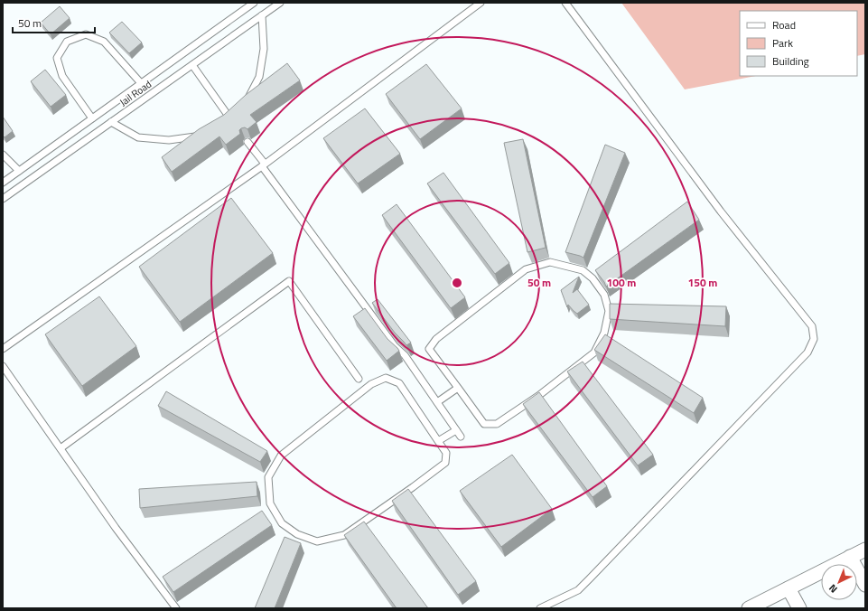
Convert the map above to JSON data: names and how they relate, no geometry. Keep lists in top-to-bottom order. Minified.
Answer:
{"streets":{"lane":["Jail Road"]},"legend":["Road","Park","Building"],"scale_bar":"50 m","north":"bottom left","rings":["50 m","100 m","150 m"]}
